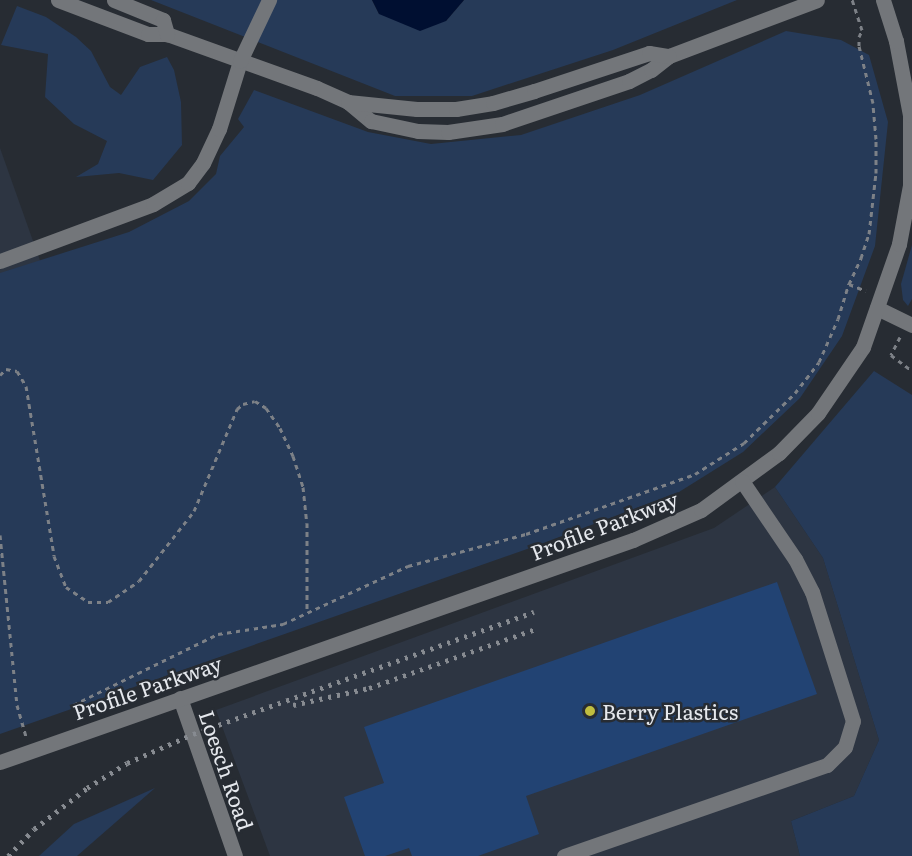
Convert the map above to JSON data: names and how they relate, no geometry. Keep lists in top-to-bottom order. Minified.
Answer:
{"streets":{"street":["Profile Parkway","Loesch Road"]},"crossings":[["Profile Parkway","Loesch Road"]],"places":["Berry Plastics"]}
